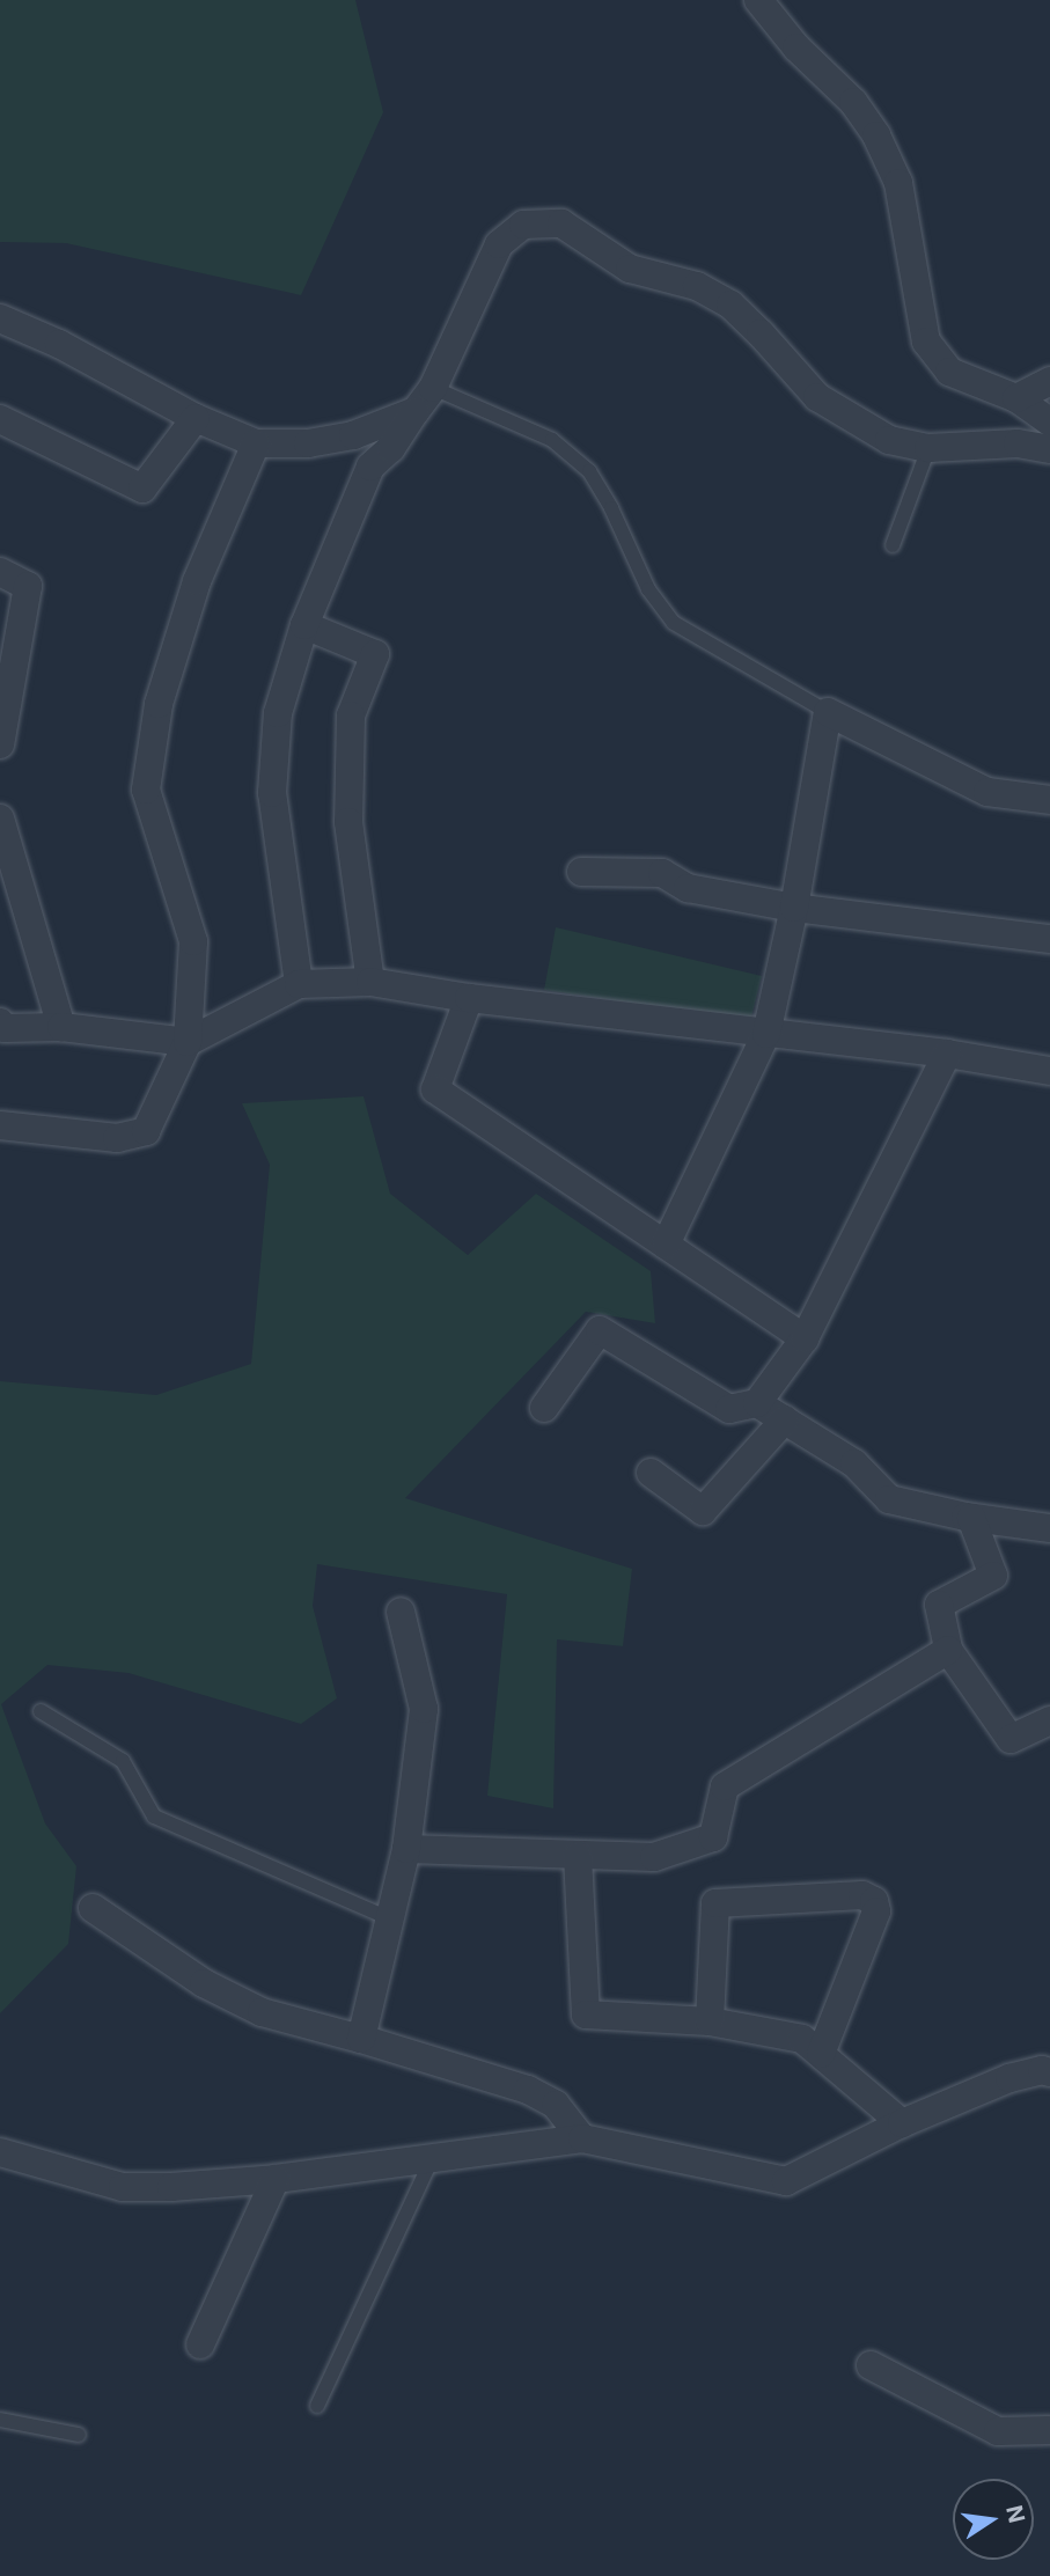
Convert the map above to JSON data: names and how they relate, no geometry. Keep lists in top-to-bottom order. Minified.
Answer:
{"north":"right"}
